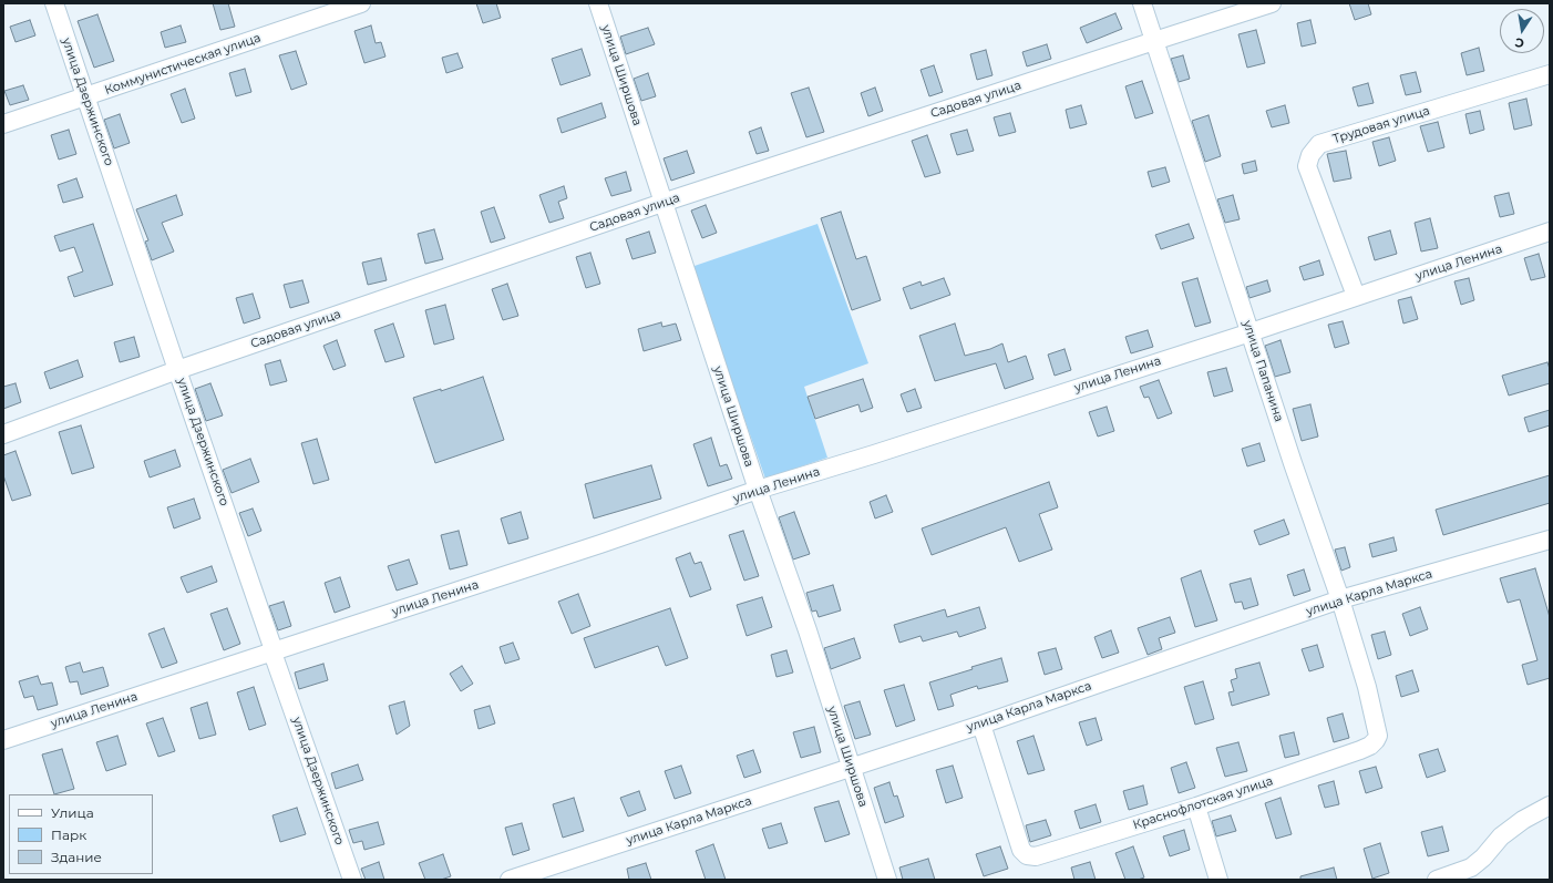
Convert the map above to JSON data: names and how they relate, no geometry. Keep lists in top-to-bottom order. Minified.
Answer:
{"streets":{"street":["Коммунистическая улица","улица Ширшова","Садовая улица","улица Дзержинского","Трудовая улица","улица Ленина","улица Папанина","улица Карла Маркса","Краснофлотская улица"]},"crossings":[["Коммунистическая улица","улица Дзержинского"],["улица Ширшова","Садовая улица"],["улица Ширшова","улица Ленина"],["улица Ширшова","улица Карла Маркса"],["Садовая улица","улица Дзержинского"],["Садовая улица","улица Папанина"],["улица Дзержинского","улица Ленина"],["Трудовая улица","улица Ленина"],["улица Ленина","улица Папанина"],["улица Папанина","улица Карла Маркса"],["улица Папанина","Краснофлотская улица"],["улица Карла Маркса","Краснофлотская улица"]],"legend":["Улица","Парк","Здание"],"north":"bottom"}
